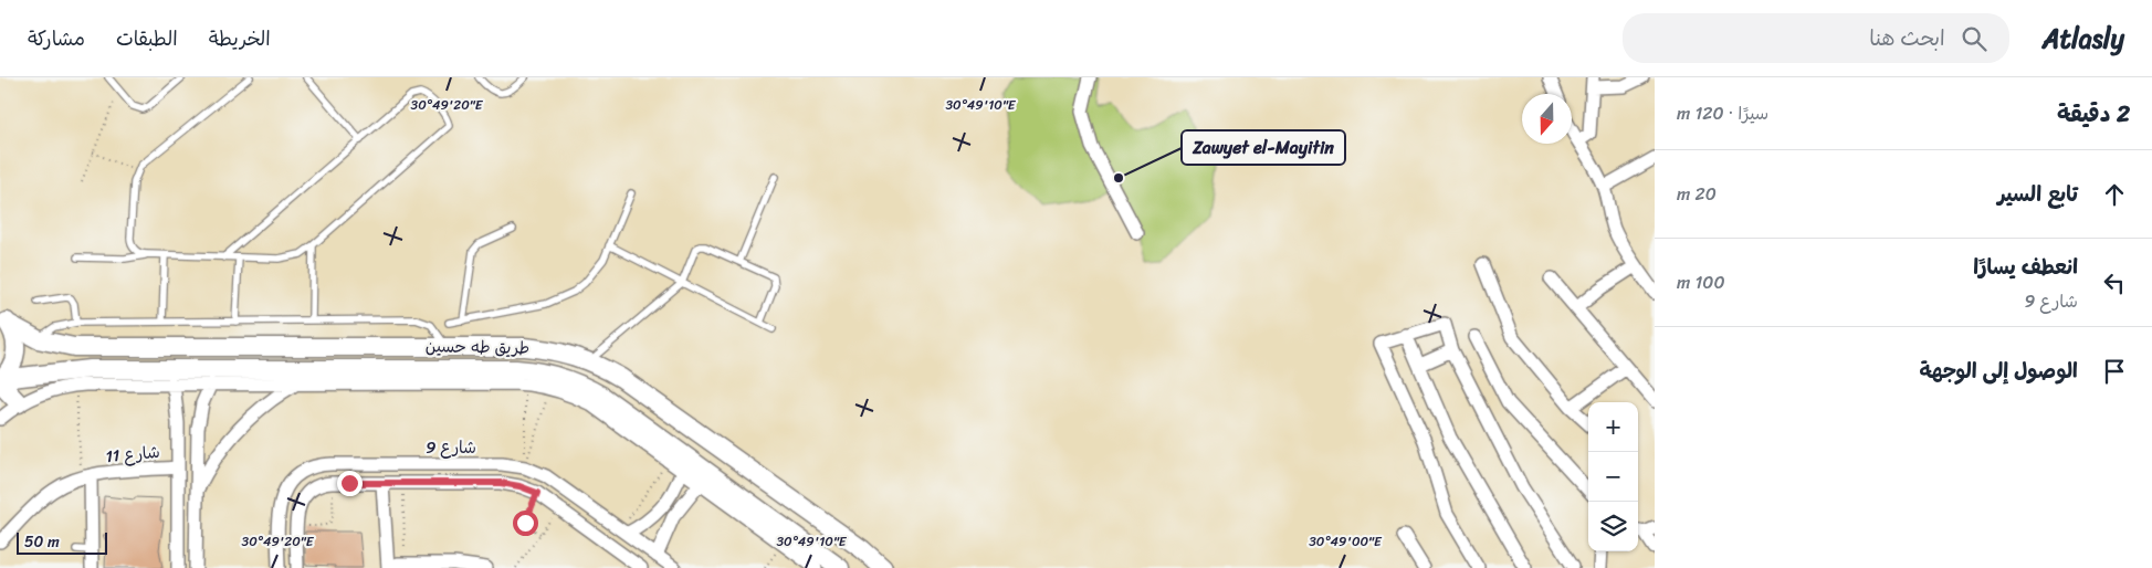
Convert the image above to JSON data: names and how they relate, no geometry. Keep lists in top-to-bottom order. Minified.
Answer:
{"streets":{"main road":["طريق طه حسين"],"street":["شارع 9","شارع 11"]},"places":["Zawyet el-Mayitin"],"scale_bar":"50 m","north":"bottom","page":{"header":"Atlasly","search":"ابحث هنا","nav":["الخريطة","الطبقات","مشاركة"],"heading":["2 دقيقة","سيرًا · 120 m"],"list":[["تابع السير","20 m"],["انعطف يسارًا","شارع 9","100 m"],"الوصول إلى الوجهة"],"map_buttons":["+","−"],"scale":"50 m"},"coordinates":["30°49'10\"E","30°49'20\"E","30°49'00\"E"]}
